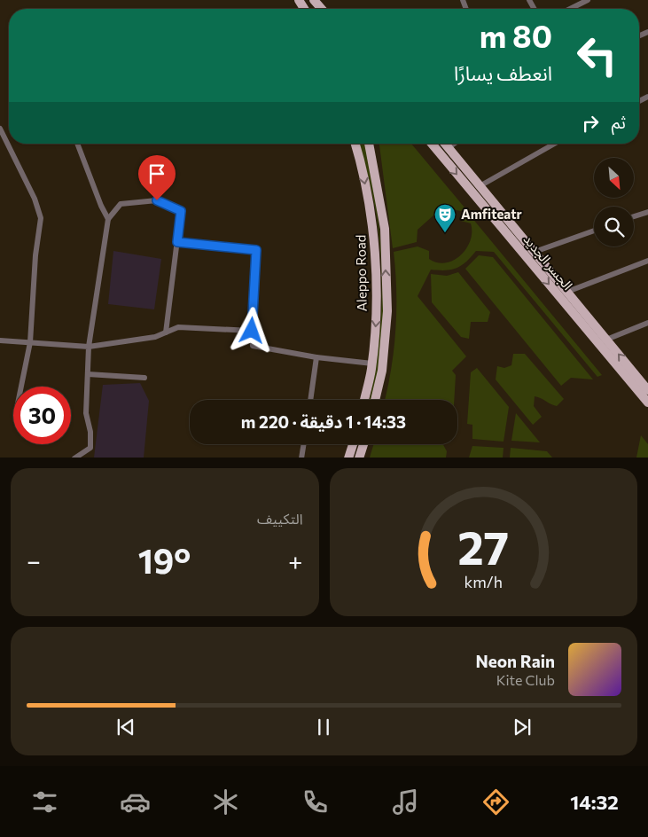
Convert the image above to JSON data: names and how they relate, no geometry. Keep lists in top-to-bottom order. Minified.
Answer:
{"streets":{"main road":["الجسر الجديد","Aleppo Road"]},"places":{"theatre":["Amfiteatr"]},"north":"bottom right","page":{"turn":["80 m","انعطف يسارًا"],"then":"ثم","limit":"30","trip":"14:33 · 1 دقيقة · 220 m","tile":"التكييف","heat":["−","19°","+"],"song":["Neon Rain","Kite Club"],"tabs":"14:32","gauge":["27","km/h"]}}
